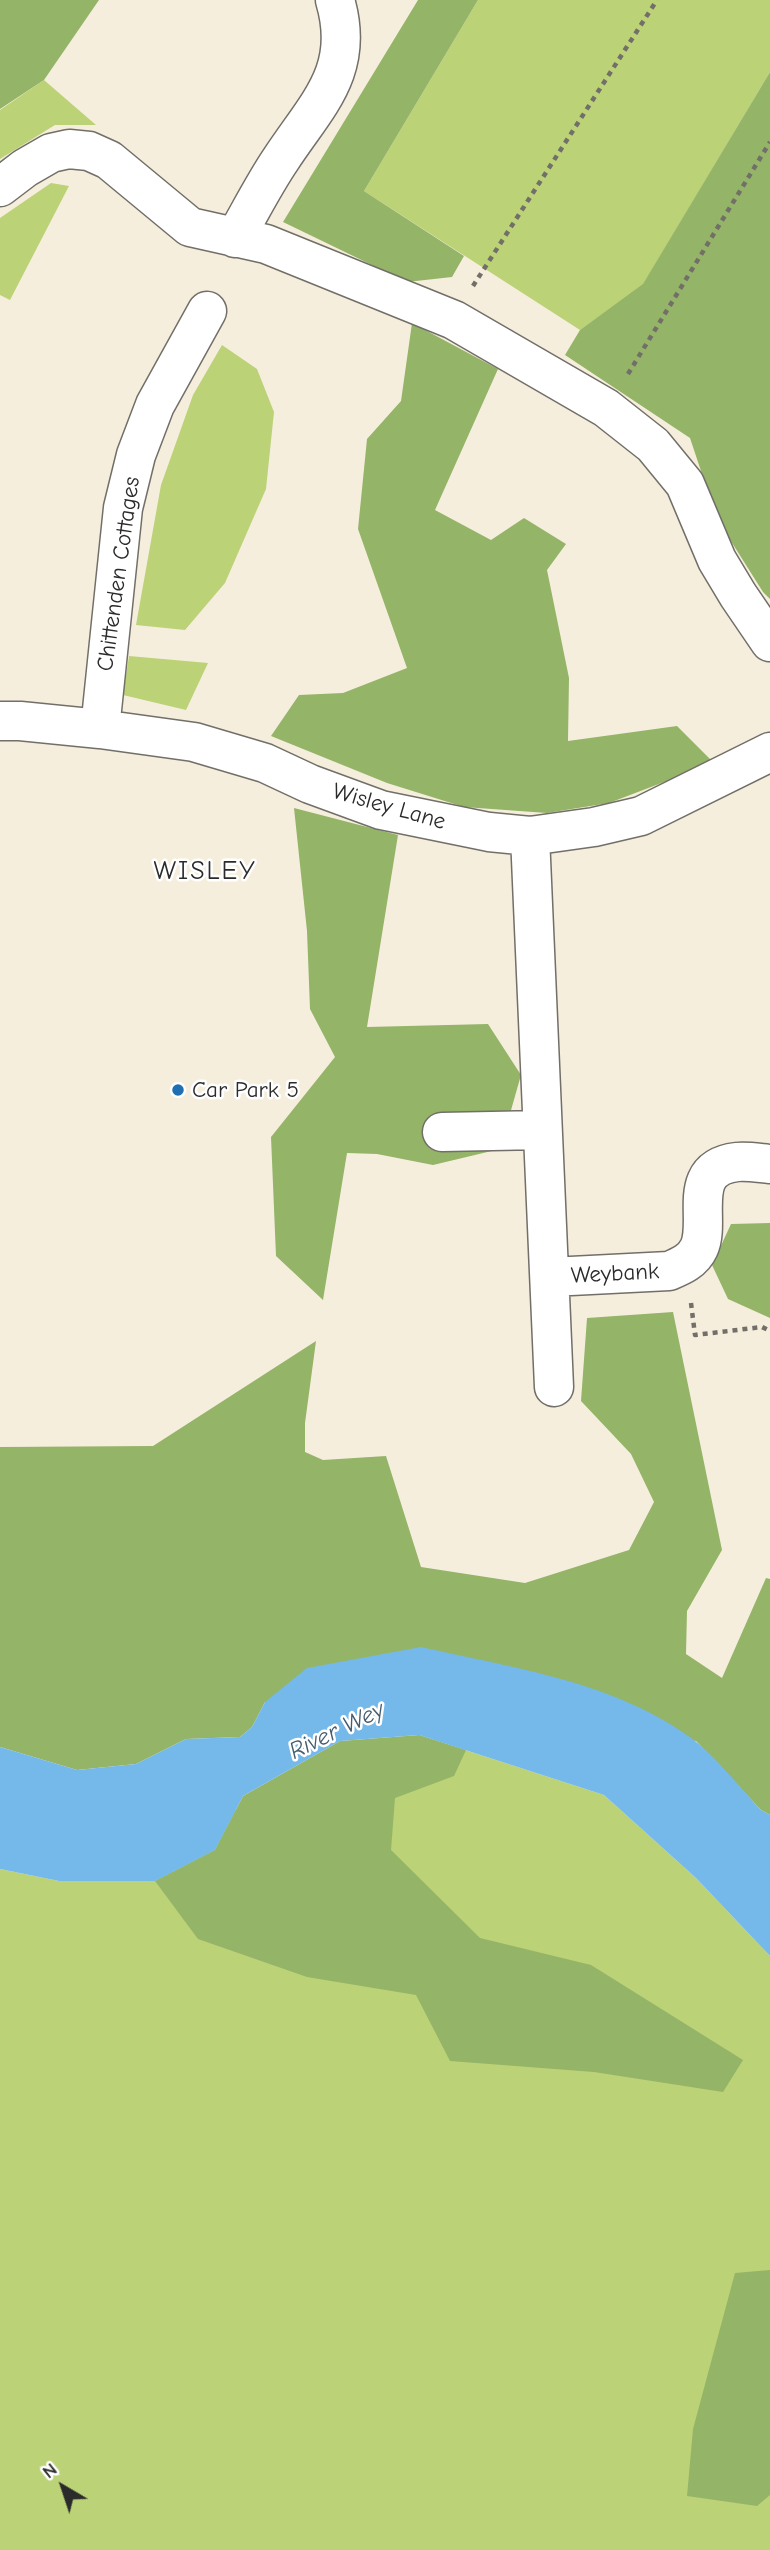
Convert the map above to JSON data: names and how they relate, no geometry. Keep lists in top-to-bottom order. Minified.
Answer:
{"streets":{"street":["Chittenden Cottages","Wisley Lane","Weybank"]},"crossings":[["Chittenden Cottages","Wisley Lane"],["Wisley Lane","Weybank"]],"districts":["WISLEY"],"water":["River Wey"],"places":["Car Park 5"],"north":"top left"}
